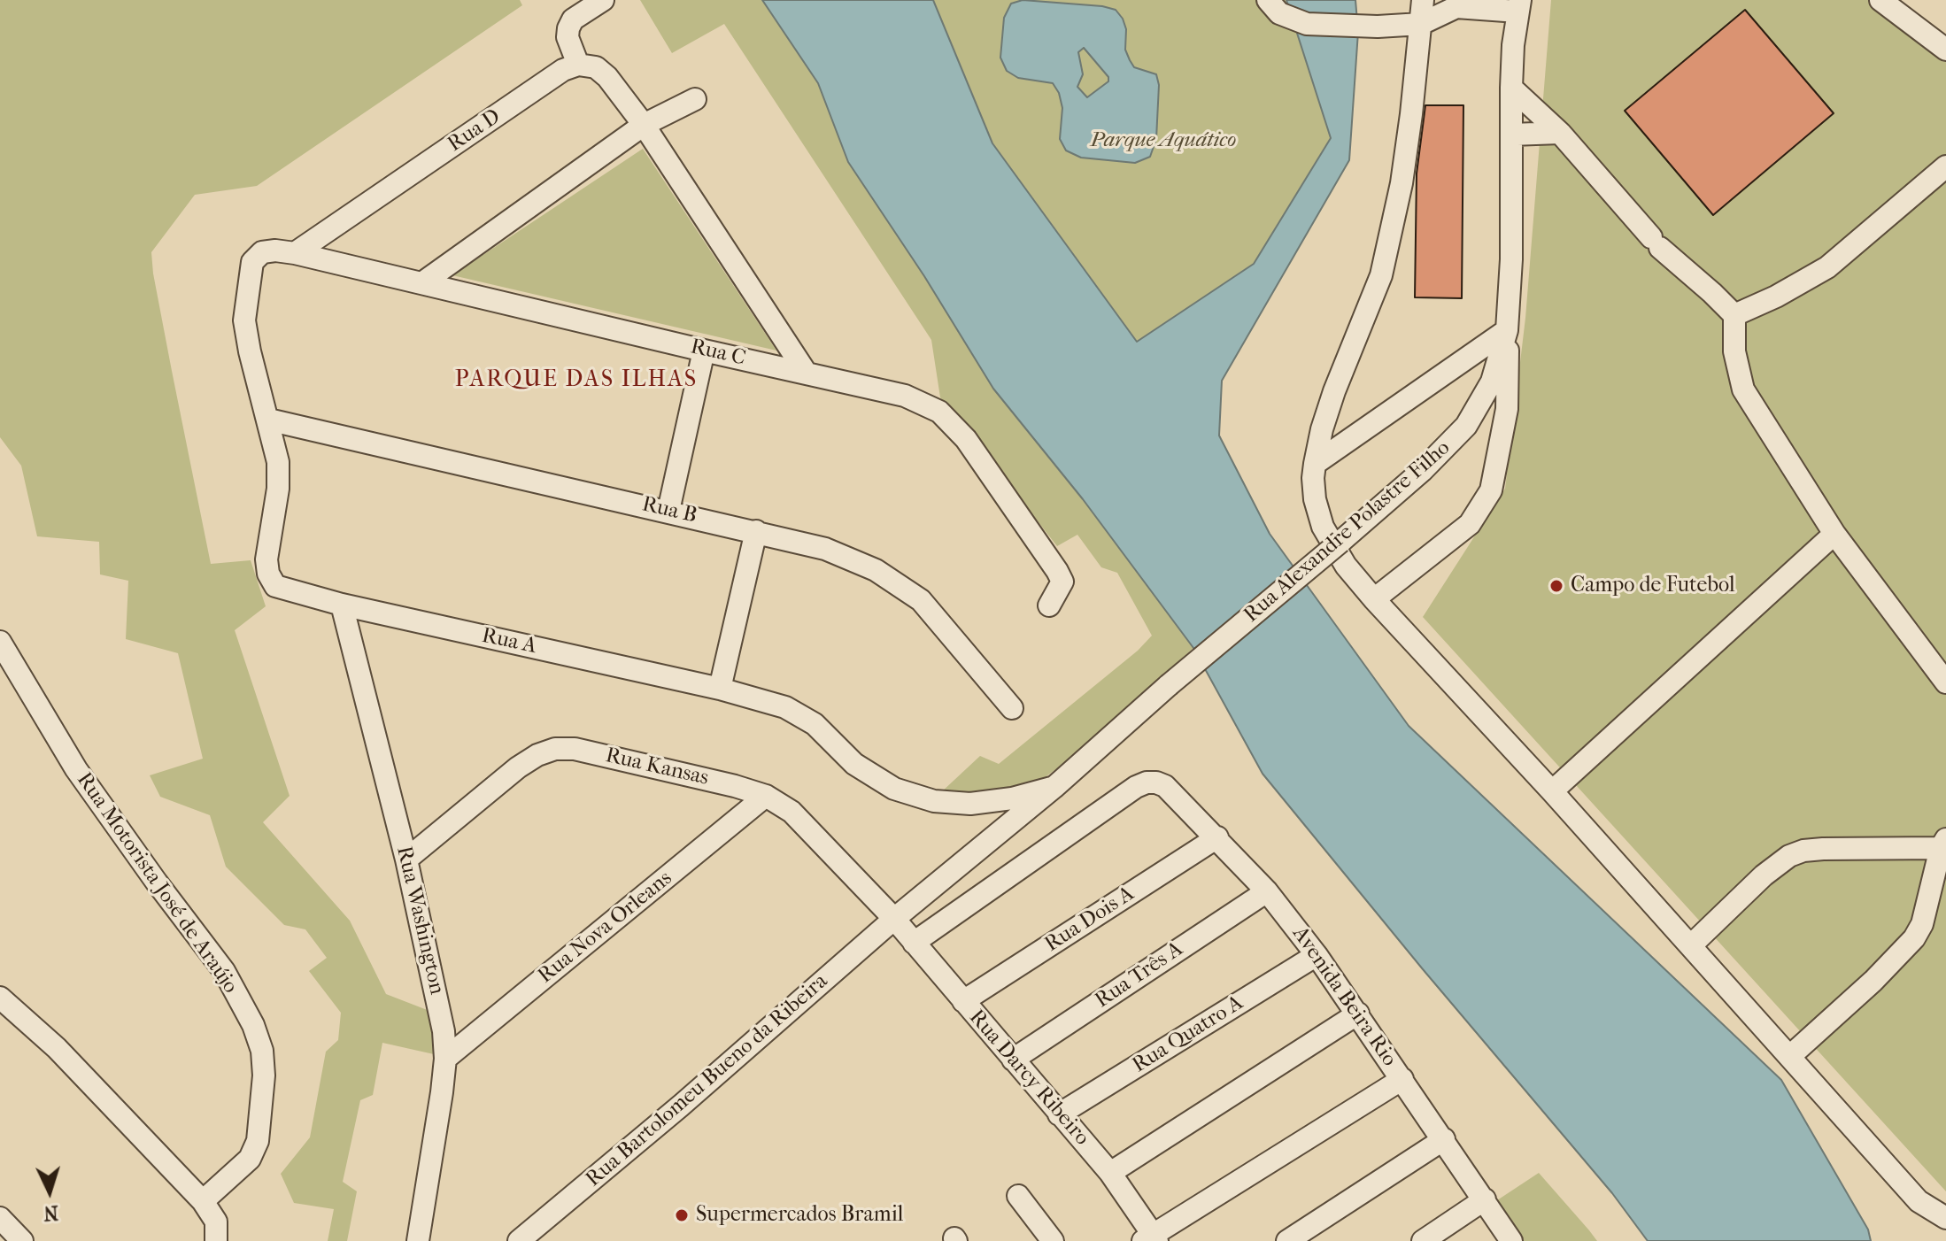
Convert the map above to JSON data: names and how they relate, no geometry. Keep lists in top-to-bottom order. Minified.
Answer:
{"streets":{"street":["Rua D","Rua C","Rua B","Rua Alexandre Polastre Filho","Rua A","Rua Kansas","Rua Motorista José de Araújo","Rua Dois A","Rua Washington","Rua Nova Orleans","Rua Três A","Avenida Beira Rio","Rua Quatro A","Rua Darcy Ribeiro","Rua Bartolomeu Bueno da Ribeira"]},"crossings":[["Rua D","Rua C"],["Rua C","Rua A"],["Rua B","Rua A"],["Rua Alexandre Polastre Filho","Rua A"],["Rua Alexandre Polastre Filho","Rua Kansas"],["Rua Alexandre Polastre Filho","Rua Darcy Ribeiro"],["Rua Alexandre Polastre Filho","Rua Bartolomeu Bueno da Ribeira"],["Rua A","Rua Washington"],["Rua Kansas","Rua Washington"],["Rua Kansas","Rua Nova Orleans"],["Rua Kansas","Rua Darcy Ribeiro"],["Rua Kansas","Rua Bartolomeu Bueno da Ribeira"],["Rua Dois A","Avenida Beira Rio"],["Rua Dois A","Rua Darcy Ribeiro"],["Rua Washington","Rua Nova Orleans"],["Rua Três A","Avenida Beira Rio"],["Rua Três A","Rua Darcy Ribeiro"],["Avenida Beira Rio","Rua Quatro A"],["Avenida Beira Rio","Rua Darcy Ribeiro"],["Rua Quatro A","Rua Darcy Ribeiro"],["Rua Darcy Ribeiro","Rua Bartolomeu Bueno da Ribeira"]],"districts":["PARQUE DAS ILHAS"],"parks":["Parque Aquático"],"places":["Campo de Futebol","Supermercados Bramil"],"north":"bottom"}
